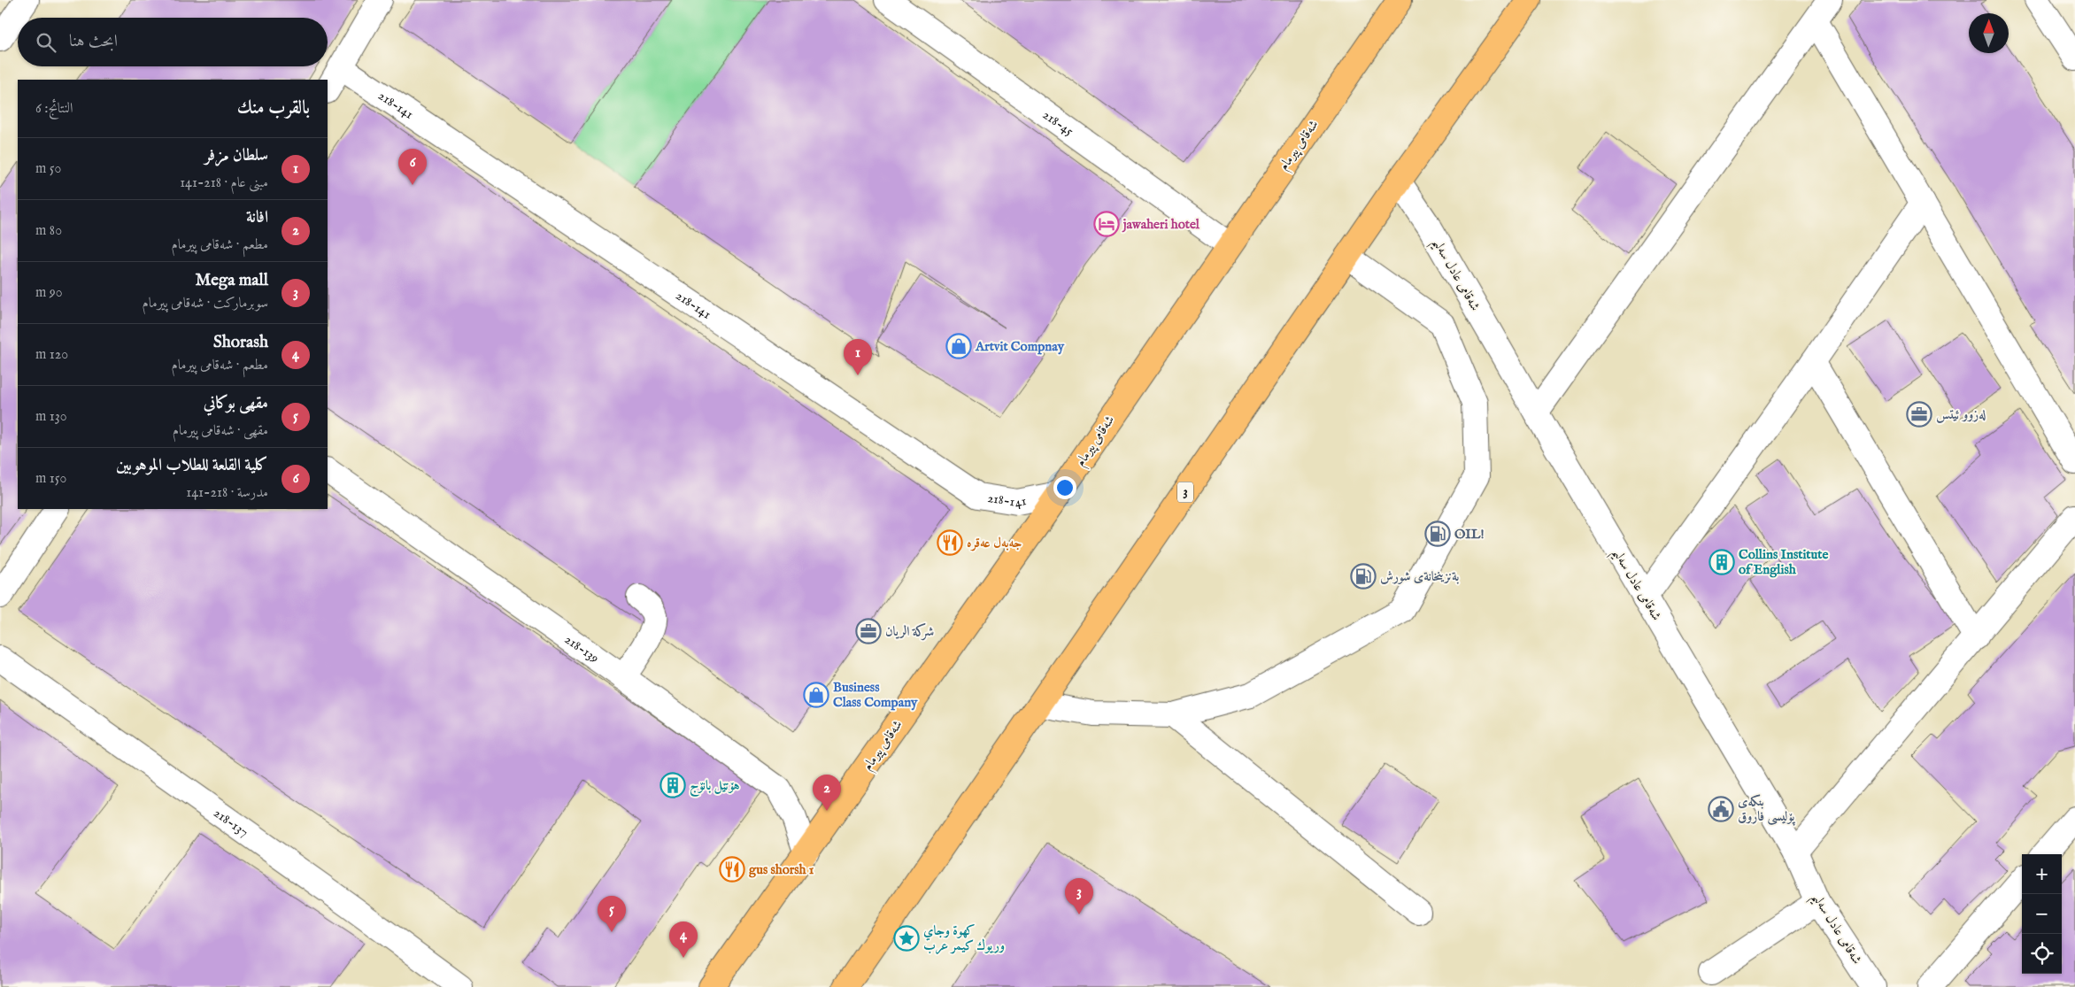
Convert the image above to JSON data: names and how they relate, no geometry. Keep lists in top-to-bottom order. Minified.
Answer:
{"streets":{"highway":["شەقامی پیرمام","3"],"street":["218-141","218-45","شەقامی عادل سەلیم","218-139","218-137"]},"crossings":[["218-141","شەقامی پیرمام"],["218-45","شەقامی پیرمام"],["شەقامی پیرمام","218-139"],["شەقامی عادل سەلیم","3"]],"places":{"hotel":["jawaheri hotel"],"shop":["Artvit Compnay","Business Class Company"],"office":["لەزوو ئیتس","شركة الريان"],"fuel station":["OIL!","بةنزينخانةى شورش"],"restaurant":["جەبەل عەقرە","gus shorsh 1"],"building":["Collins Institute of English","هۆتێل بانۆج"],"public building":["بنکەی پۆلیسی فاروق"],"place":["كهوة وجاي وريوك كيمر عرب"]},"north":"top","page":{"search":"ابحث هنا","heading":["بالقرب منك","النتائج: 6"],"list":[{"mark":"1","name":"سلطان مزفر","note":"مبنى عام · 218-141","value":"50 m"},{"mark":"2","name":"افانة","note":"مطعم · شەقامی پیرمام","value":"80 m"},{"mark":"3","name":"Mega mall","note":"سوبرماركت · شەقامی پیرمام","value":"90 m"},{"mark":"4","name":"Shorash","note":"مطعم · شەقامی پیرمام","value":"120 m"},{"mark":"5","name":"مقهى بوكاني","note":"مقهى · شەقامی پیرمام","value":"130 m"},{"mark":"6","name":"کلیة القلعة للطلاب الموهوبین","note":"مدرسة · 218-141","value":"150 m"}],"pins":["6","1","2","3","5","4"],"map_buttons":["+","−"]}}
